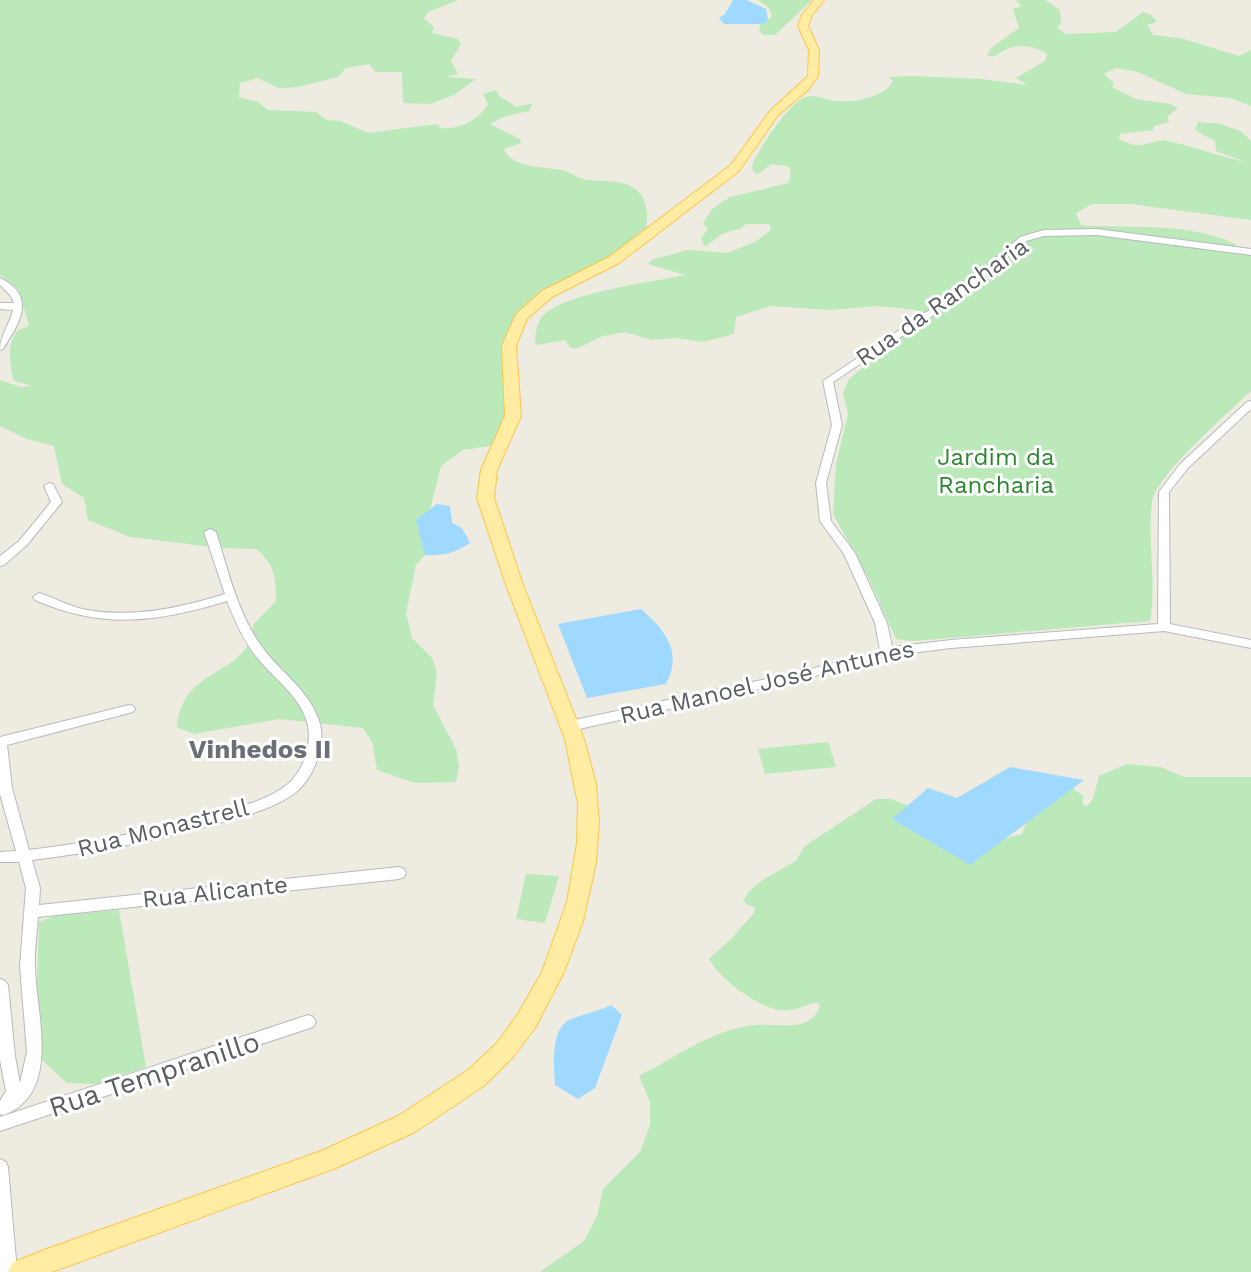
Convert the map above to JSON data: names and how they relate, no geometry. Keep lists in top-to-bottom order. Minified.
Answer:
{"streets":{"street":["Rua da Rancharia","Rua Manoel José Antunes","Rua Monastrell","Rua Alicante","Rua Tempranillo"]},"crossings":[["Rua da Rancharia","Rua Manoel José Antunes"]],"districts":["Vinhedos II"],"parks":["Jardim da Rancharia"]}
